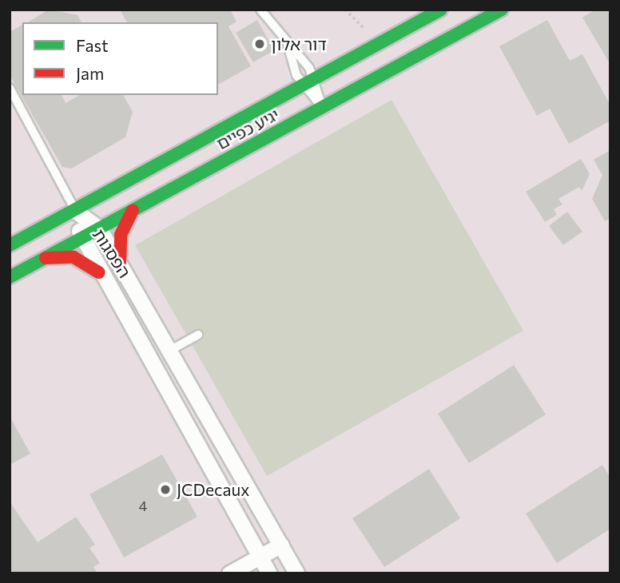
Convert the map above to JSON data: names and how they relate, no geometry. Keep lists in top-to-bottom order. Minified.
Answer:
{"streets":{"street":["יגיע כפיים","הפסגות"]},"crossings":[["יגיע כפיים","הפסגות"]],"places":["דור אלון","JCDecaux"],"house_numbers":["4"],"legend":["Fast","Jam"]}
